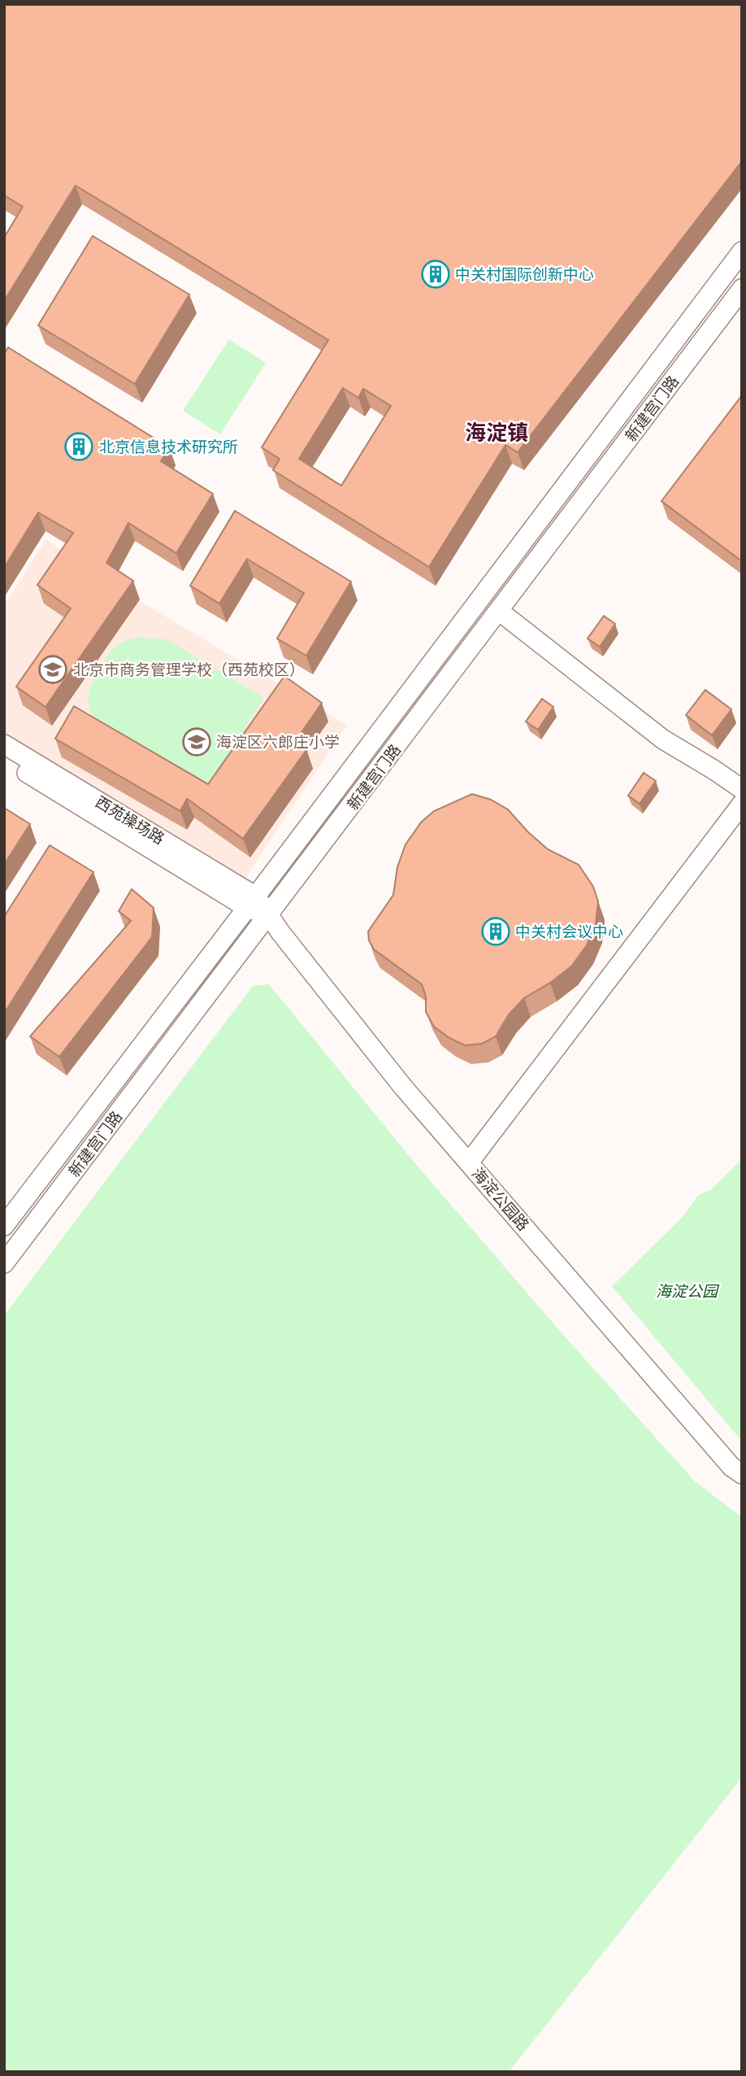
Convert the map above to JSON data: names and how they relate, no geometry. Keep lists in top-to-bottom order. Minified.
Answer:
{"streets":{"street":["新建宫门路","西苑操场路","海淀公园路"]},"crossings":[["新建宫门路","西苑操场路"],["新建宫门路","海淀公园路"],["西苑操场路","海淀公园路"]],"districts":["海淀镇"],"parks":["海淀公园"],"places":{"building":["中关村国际创新中心","北京信息技术研究所","中关村会议中心"],"school or university":["北京市商务管理学校（西苑校区）","海淀区六郎庄小学"]}}
